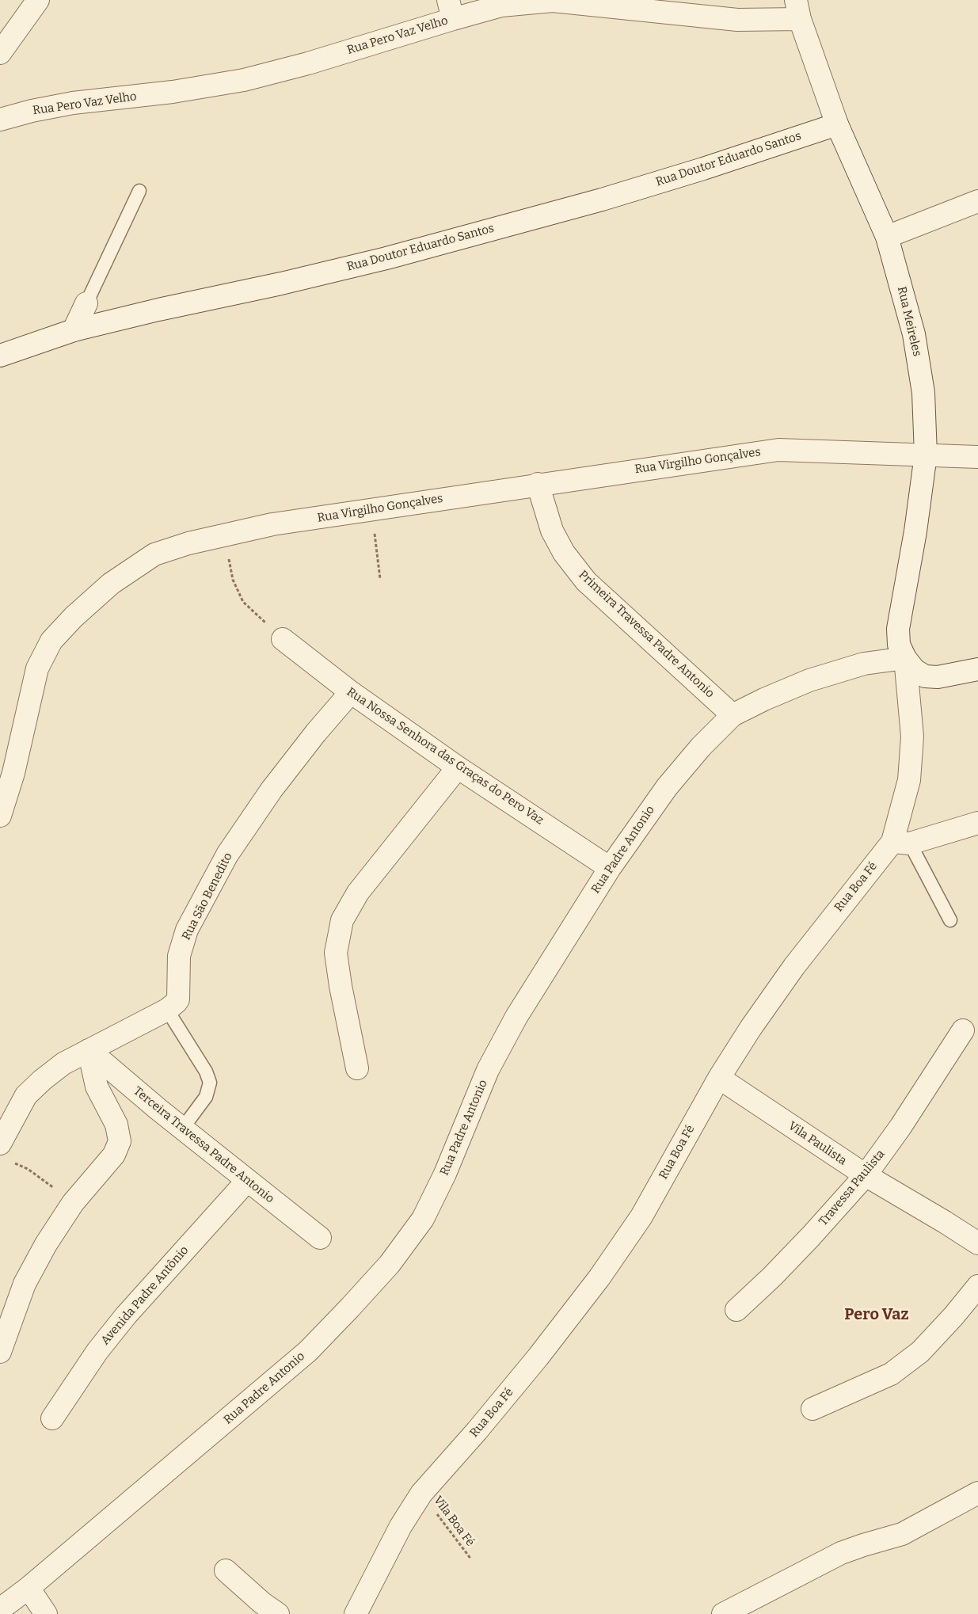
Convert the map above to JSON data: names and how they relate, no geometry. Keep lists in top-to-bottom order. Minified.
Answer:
{"streets":{"street":["Rua Pero Vaz Velho","Rua Doutor Eduardo Santos","Rua Meireles","Rua Virgilho Gonçalves","Primeira Travessa Padre Antonio","Rua Nossa Senhora das Graças do Pero Vaz","Rua Padre Antonio","Rua Boa Fé","Rua São Benedito","Vila Paulista","Terceira Travessa Padre Antonio","Travessa Paulista","Avenida Padre Antônio"],"path":["Vila Boa Fé"]},"crossings":[["Rua Pero Vaz Velho","Rua Meireles"],["Rua Doutor Eduardo Santos","Rua Meireles"],["Rua Meireles","Rua Virgilho Gonçalves"],["Rua Meireles","Rua Padre Antonio"],["Rua Meireles","Rua Boa Fé"],["Rua Virgilho Gonçalves","Primeira Travessa Padre Antonio"],["Primeira Travessa Padre Antonio","Rua Padre Antonio"],["Rua Nossa Senhora das Graças do Pero Vaz","Rua Padre Antonio"],["Rua Nossa Senhora das Graças do Pero Vaz","Rua São Benedito"],["Rua Padre Antonio","Rua Boa Fé"],["Rua Boa Fé","Vila Paulista"],["Rua Boa Fé","Vila Boa Fé"],["Rua São Benedito","Terceira Travessa Padre Antonio"],["Vila Paulista","Travessa Paulista"],["Terceira Travessa Padre Antonio","Avenida Padre Antônio"]],"districts":["Pero Vaz"]}
